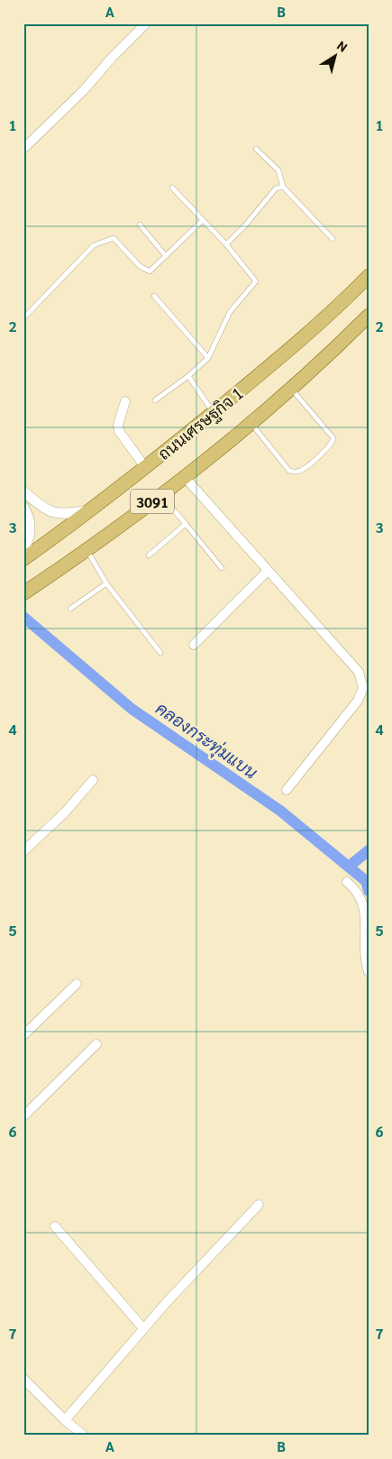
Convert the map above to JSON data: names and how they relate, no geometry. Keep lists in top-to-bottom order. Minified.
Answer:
{"streets":{"main road":["ถนนเศรษฐกิจ 1","3091"]},"water":["คลองกระทุ่มแบน"],"north":"top right","grid":{"columns":["A","B"],"rows":["1","2","3","4","5","6","7"]}}
